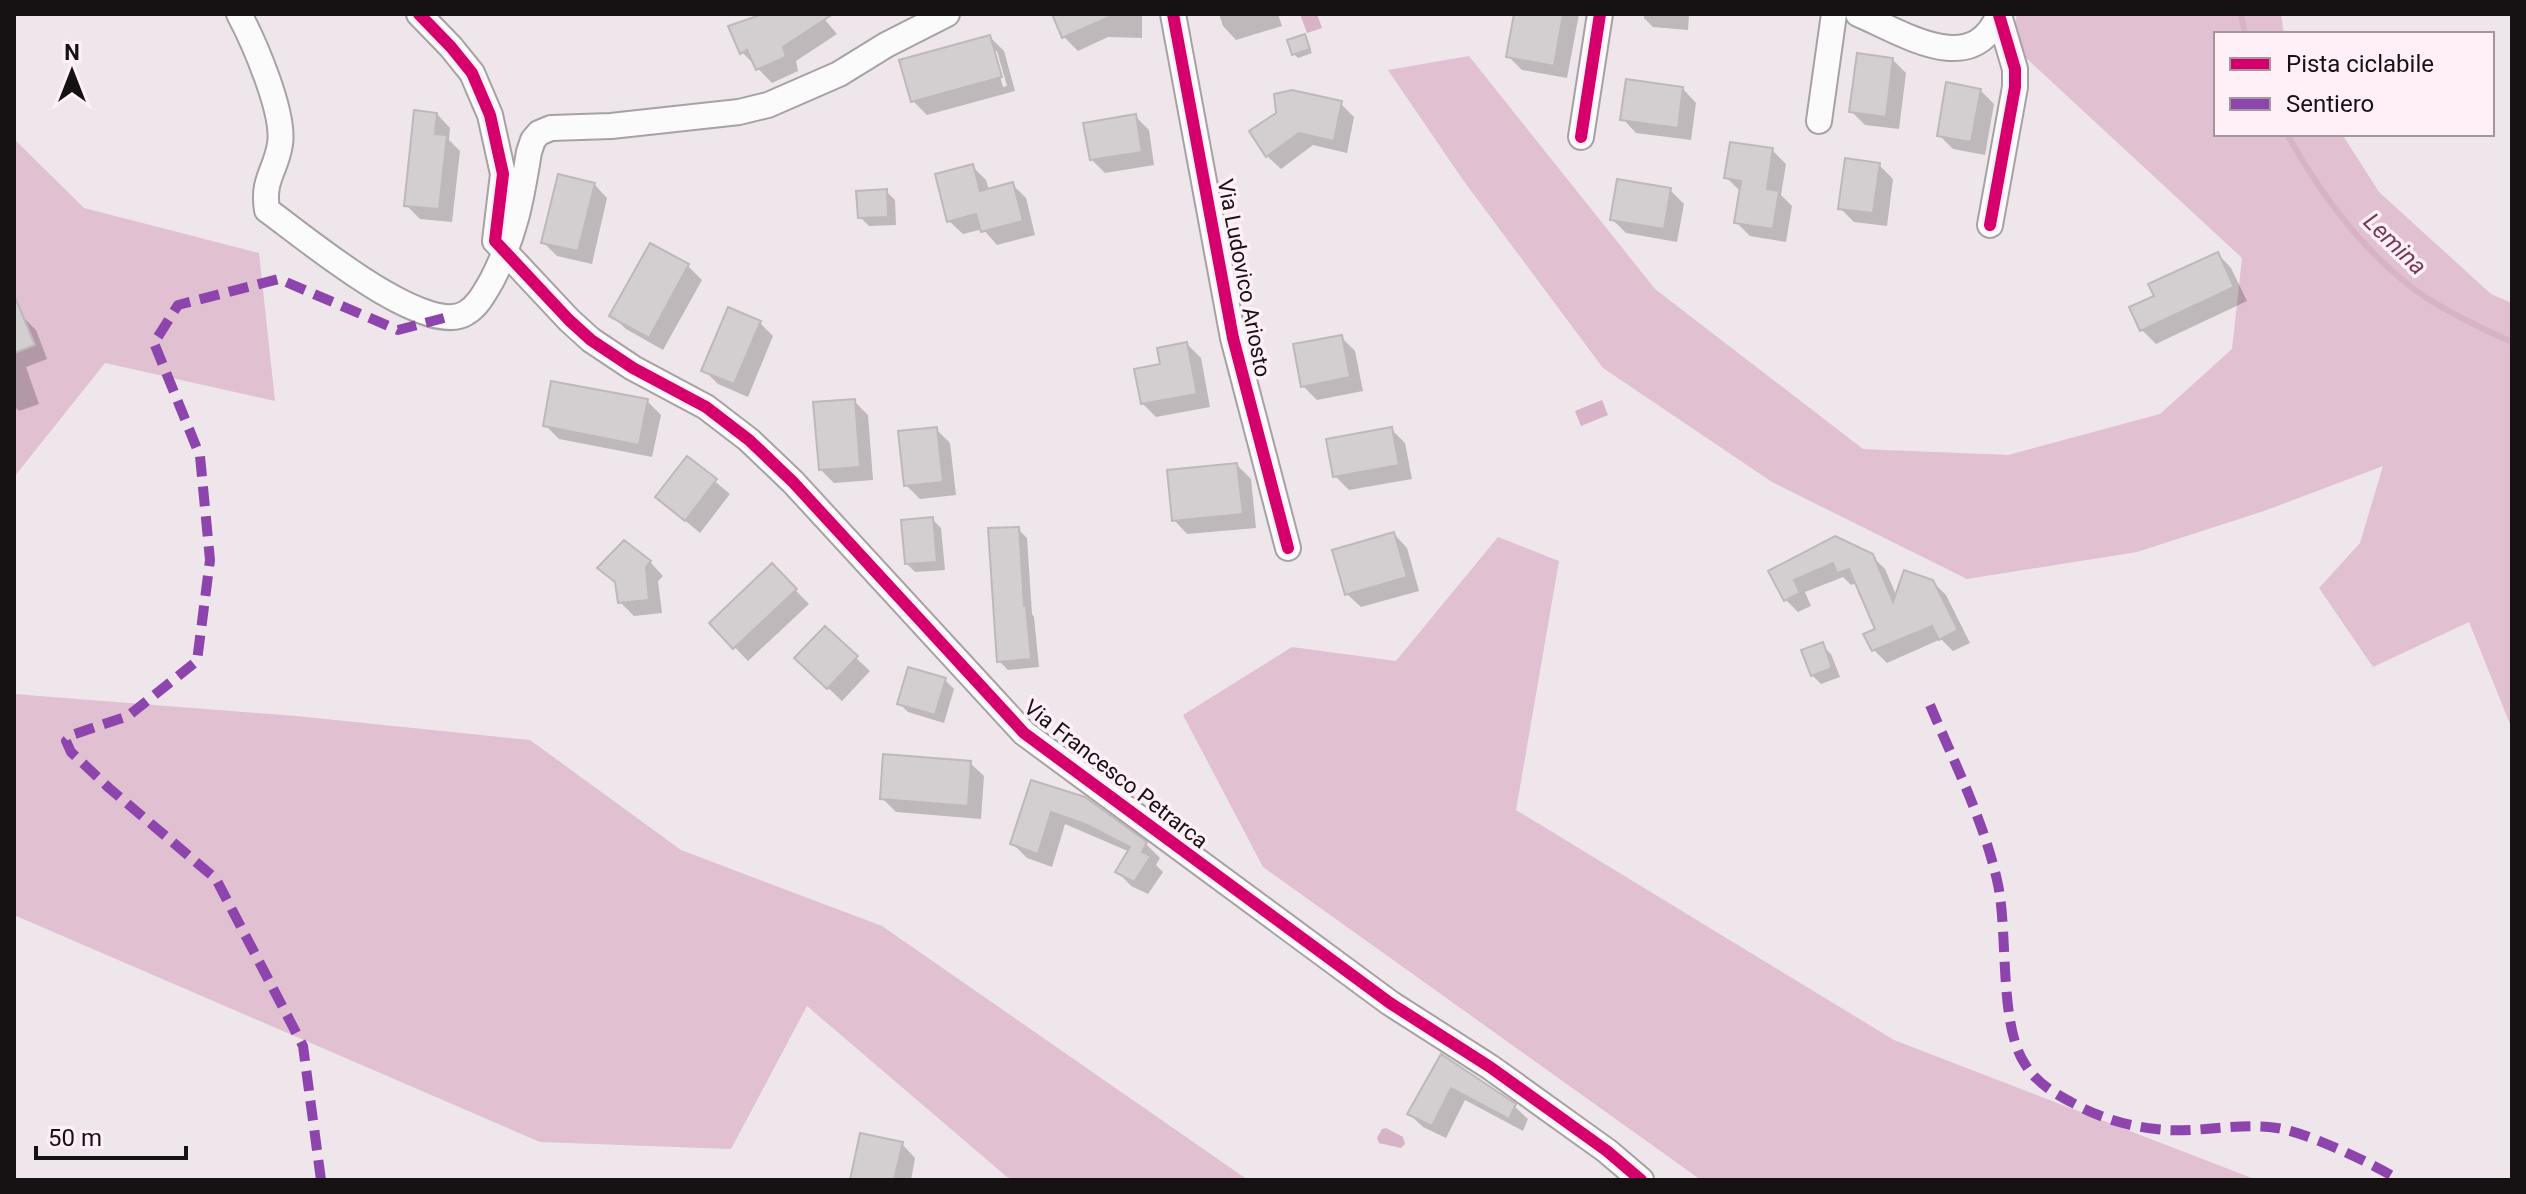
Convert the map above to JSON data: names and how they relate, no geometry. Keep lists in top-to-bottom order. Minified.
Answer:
{"streets":{"street":["Via Ludovico Ariosto","Via Francesco Petrarca"]},"water":["Lemina"],"legend":["Pista ciclabile","Sentiero"],"scale_bar":"50 m","north":"top"}
